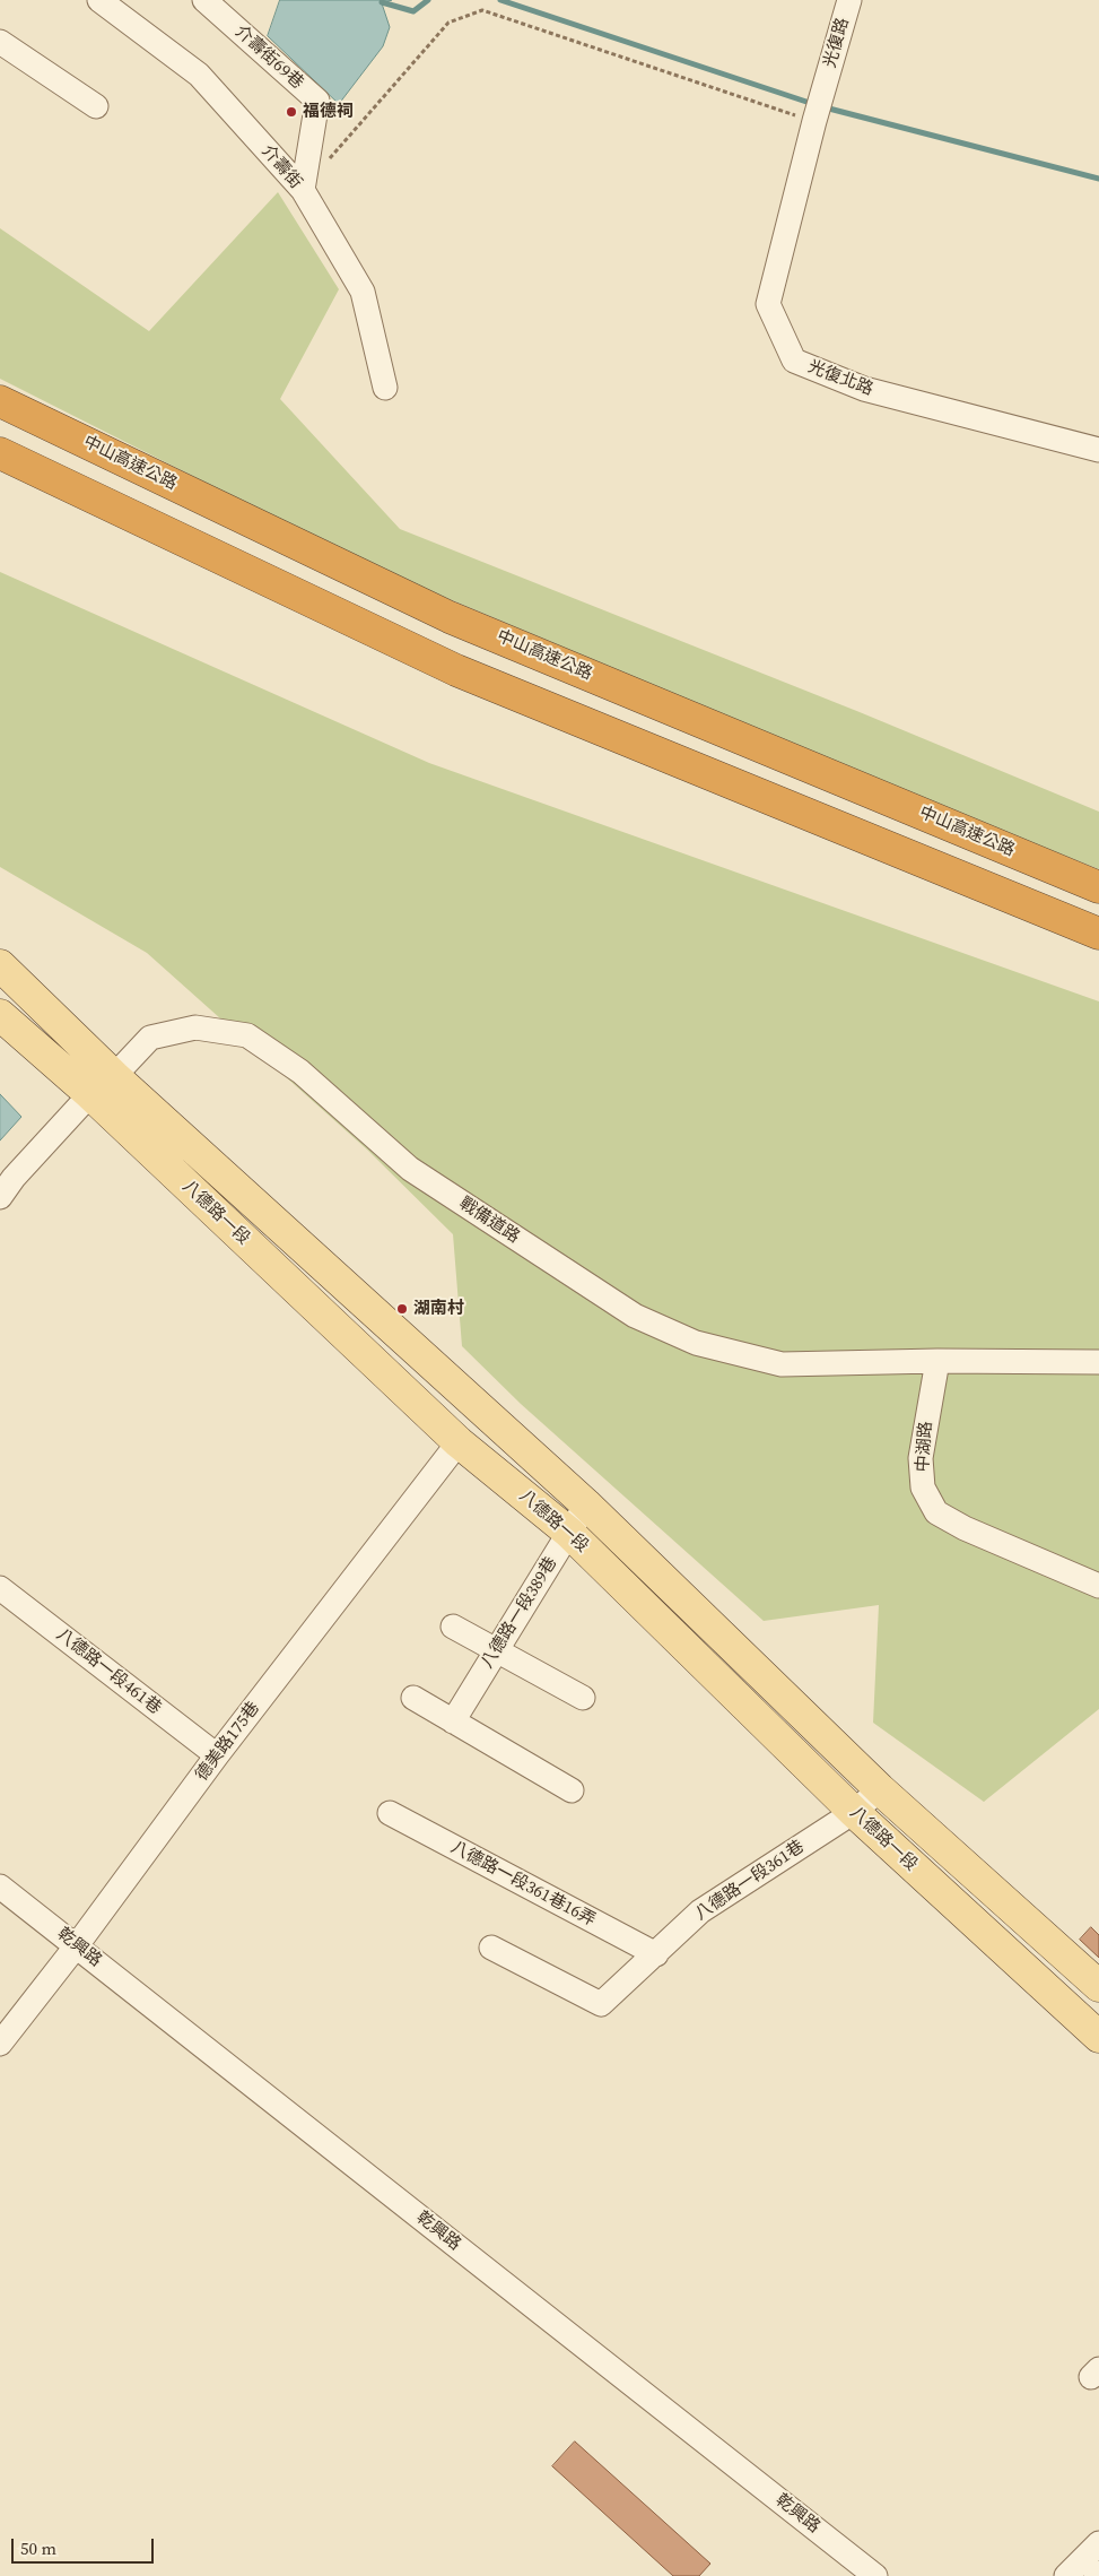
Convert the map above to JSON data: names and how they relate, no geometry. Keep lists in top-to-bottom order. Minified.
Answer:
{"streets":{"highway":["中山高速公路"],"main road":["八德路一段"],"street":["光復路","介壽街69巷","介壽街","光復北路","戰備道路","中湖路","八德路一段389巷","八德路一段461巷","德美路175巷","八德路一段361巷","八德路一段361巷16弄","乾興路"]},"crossings":[["光復路","光復北路"],["介壽街69巷","介壽街"],["八德路一段","戰備道路"],["八德路一段","八德路一段389巷"],["八德路一段","德美路175巷"],["八德路一段","八德路一段361巷"],["戰備道路","中湖路"],["八德路一段461巷","德美路175巷"],["德美路175巷","乾興路"],["八德路一段361巷","八德路一段361巷16弄"]],"places":["福德祠","湖南村"],"scale_bar":"50 m"}
